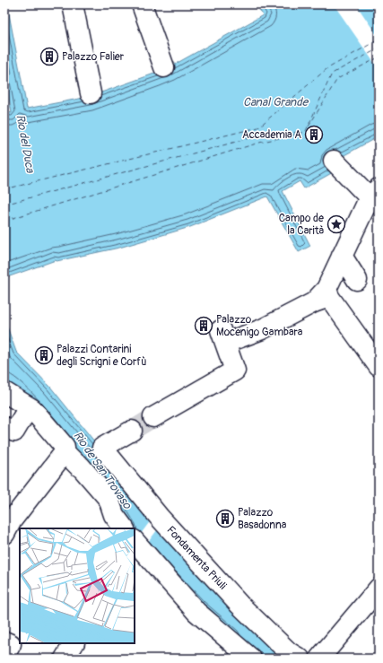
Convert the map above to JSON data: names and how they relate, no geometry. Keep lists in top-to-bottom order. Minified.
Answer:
{"streets":{"street":["Fondamenta Priuli"]},"water":["Canal Grande","Rio del Duca","Rio de San Trovaso"],"places":{"building":["Palazzo Falier","Accademia A","Palazzo Mocenigo Gambara","Palazzi Contarini degli Scrigni e Corfù","Palazzo Basadonna"],"place":["Campo de la Carità"]}}
